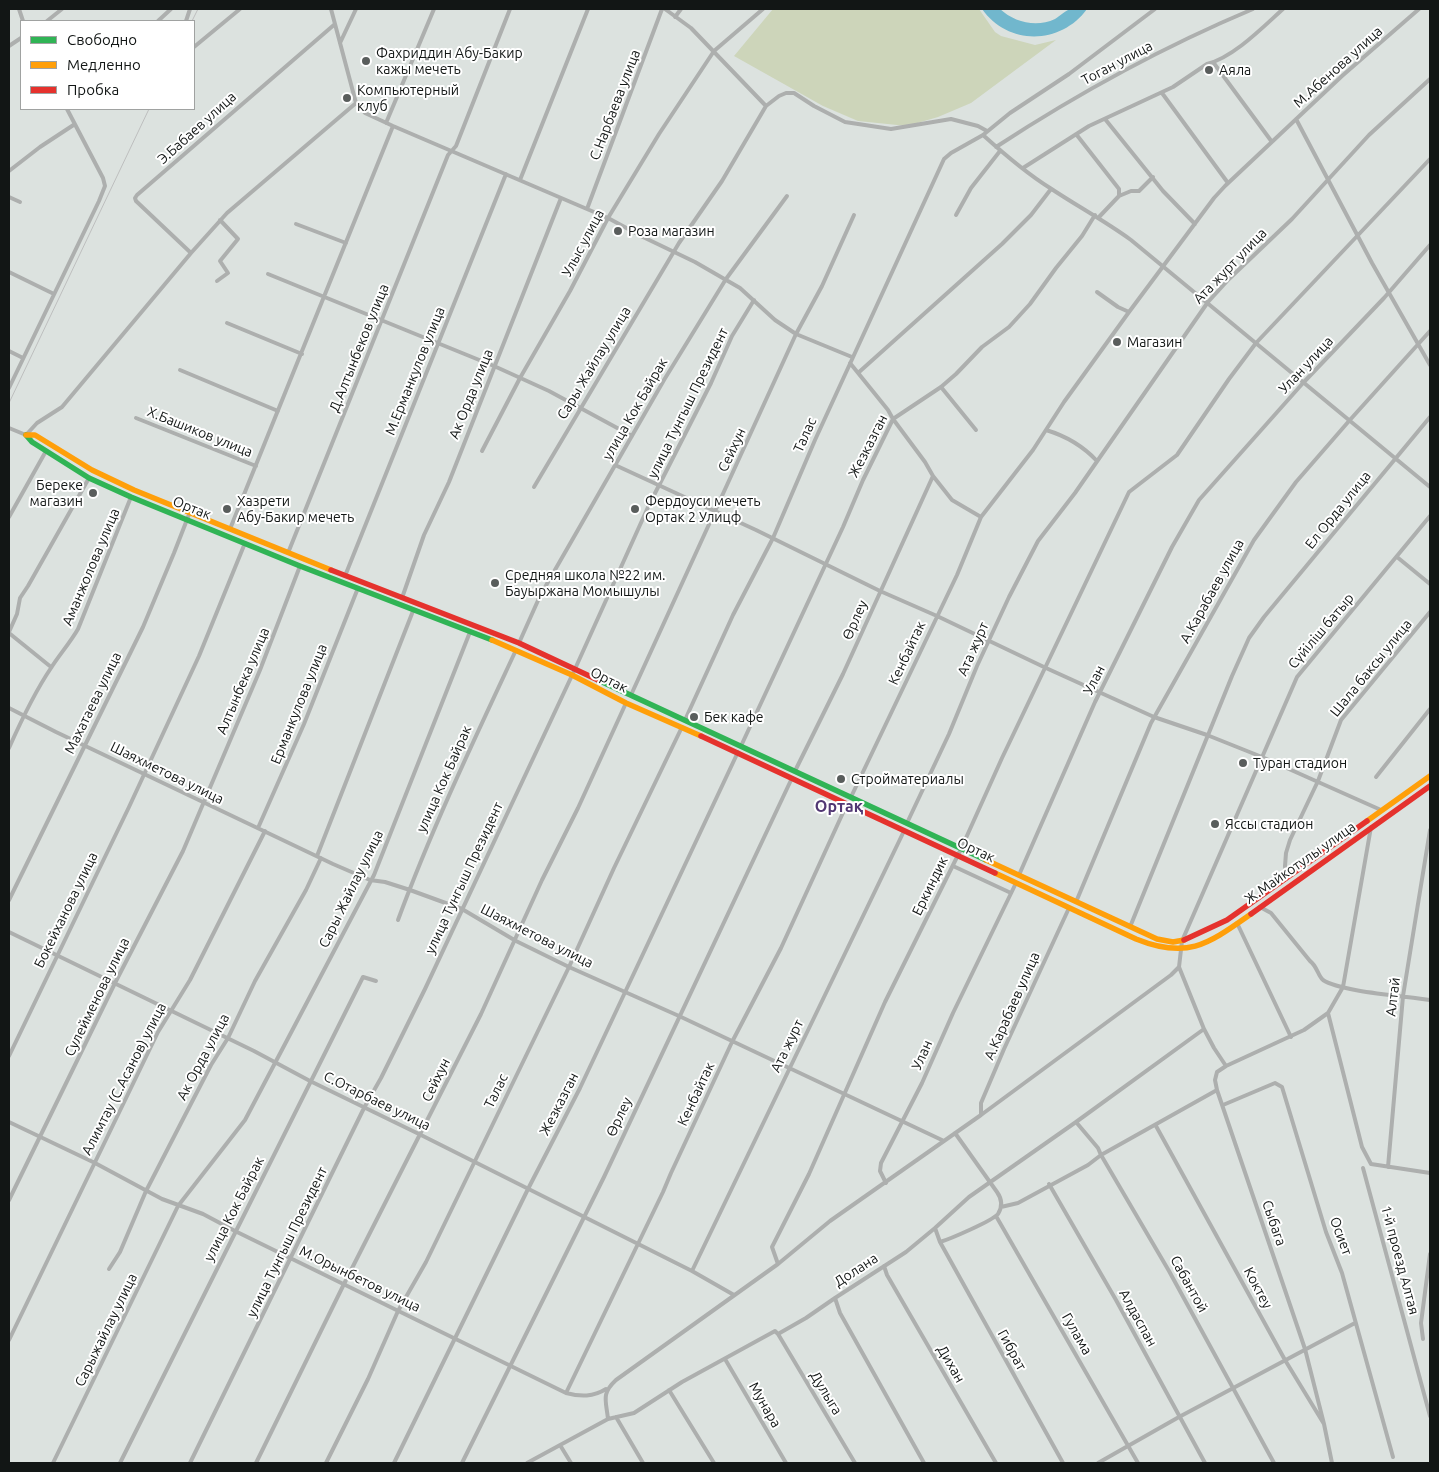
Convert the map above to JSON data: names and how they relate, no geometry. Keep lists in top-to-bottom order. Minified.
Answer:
{"streets":{"street":["Тоган улица","М.Абенова улица","С.Нарбаева улица","Э.Бабаев улица","Улыс улица","Ата журт улица","Д.Алтынбеков улица","Сары Жайлау улица","Улан улица","М.Ерманкулов улица","Ак Орда улица","улица Тунгыш Президент","улица Кок Байрак","Х.Башиков улица","Талас","Жезказган","Сейхун","Ортак","Ел Орда улица","Аманжолова улица","А.Карабаев улица","Өрлеу","Сүйіліш батыр","Ата журт","Кенбайтак","Шала баксы улица","Улан","Алтынбека улица","Махатаева улица","Ерманкулова улица","Шаяхметова улица","Ж.Майкотулы улица","Еркиндик","Бокейханова улица","Сулейменова улица","Алтай","Алимтау (С.Асанов) улица","С.Отарбаев улица","Сыбага","Осиет","1-й проезд Алтая","Долана","М.Орынбетов улица","Сабантой","Коктеу","Алдаспан","Сарыжайлау улица","Гулама","Гибрат","Дихан","Дулыга","Мунара"]},"crossings":[["Тоган улица","Талас"],["М.Абенова улица","Кенбайтак"],["С.Нарбаева улица","Улыс улица"],["Ата журт улица","Ата журт"],["Д.Алтынбеков улица","Ортак"],["Сары Жайлау улица","Ортак"],["Сары Жайлау улица","Шаяхметова улица"],["Сары Жайлау улица","С.Отарбаев улица"],["Сары Жайлау улица","Сарыжайлау улица"],["Улан улица","Улан"],["М.Ерманкулов улица","Ортак"],["Ак Орда улица","Ортак"],["Ак Орда улица","Шаяхметова улица"],["Ак Орда улица","С.Отарбаев улица"],["Ак Орда улица","М.Орынбетов улица"],["улица Тунгыш Президент","Ортак"],["улица Тунгыш Президент","Шаяхметова улица"],["улица Тунгыш Президент","С.Отарбаев улица"],["улица Тунгыш Президент","М.Орынбетов улица"],["улица Кок Байрак","Ортак"],["улица Кок Байрак","Шаяхметова улица"],["улица Кок Байрак","С.Отарбаев улица"],["улица Кок Байрак","М.Орынбетов улица"],["Х.Башиков улица","Ортак"],["Талас","Ортак"],["Талас","Шаяхметова улица"],["Талас","С.Отарбаев улица"],["Талас","М.Орынбетов улица"],["Жезказган","Ортак"],["Жезказган","Шаяхметова улица"],["Жезказган","С.Отарбаев улица"],["Жезказган","М.Орынбетов улица"],["Сейхун","Ортак"],["Сейхун","Шаяхметова улица"],["Сейхун","С.Отарбаев улица"],["Сейхун","М.Орынбетов улица"],["Ортак","Ел Орда улица"],["Ортак","Аманжолова улица"],["Ортак","А.Карабаев улица"],["Ортак","Өрлеу"],["Ортак","Сүйіліш батыр"],["Ортак","Ата журт"],["Ортак","Кенбайтак"],["Ортак","Улан"],["Ортак","Алтынбека улица"],["Ортак","Махатаева улица"],["Ортак","Ерманкулова улица"],["Ортак","Ж.Майкотулы улица"],["Ортак","Еркиндик"],["Ортак","Бокейханова улица"],["Аманжолова улица","Шаяхметова улица"],["Өрлеу","Шаяхметова улица"],["Өрлеу","С.Отарбаев улица"],["Өрлеу","М.Орынбетов улица"],["Сүйіліш батыр","Ж.Майкотулы улица"],["Ата журт","Шаяхметова улица"],["Ата журт","С.Отарбаев улица"],["Кенбайтак","Шаяхметова улица"],["Кенбайтак","С.Отарбаев улица"],["Кенбайтак","М.Орынбетов улица"],["Шала баксы улица","Ж.Майкотулы улица"],["Улан","Шаяхметова улица"],["Алтынбека улица","Шаяхметова улица"],["Алтынбека улица","Сулейменова улица"],["Махатаева улица","Шаяхметова улица"],["Ерманкулова улица","Шаяхметова улица"],["Шаяхметова улица","Еркиндик"],["Шаяхметова улица","Бокейханова улица"],["Шаяхметова улица","Сулейменова улица"],["Шаяхметова улица","Алимтау (С.Асанов) улица"],["Бокейханова улица","С.Отарбаев улица"],["Сулейменова улица","С.Отарбаев улица"],["Сулейменова улица","М.Орынбетов улица"],["Алимтау (С.Асанов) улица","С.Отарбаев улица"],["Алимтау (С.Асанов) улица","М.Орынбетов улица"],["Сыбага","Осиет"],["Сыбага","Коктеу"],["Долана","Сабантой"],["Долана","Гибрат"],["Долана","Дихан"],["М.Орынбетов улица","Сарыжайлау улица"]],"districts":["Ортақ"],"places":["Фахриддин Абу-Бакир кажы мечеть","Аяла","Компьютерный клуб","Роза магазин","Магазин","Береке магазин","Хазрети Абу-Бакир мечеть","Фердоуси мечеть Ортак 2 Улицф","Средняя школа №22 им. Бауыржана Момышулы","Бек кафе","Туран стадион","Стройматериалы","Яссы стадион"],"legend":["Свободно","Медленно","Пробка"]}
